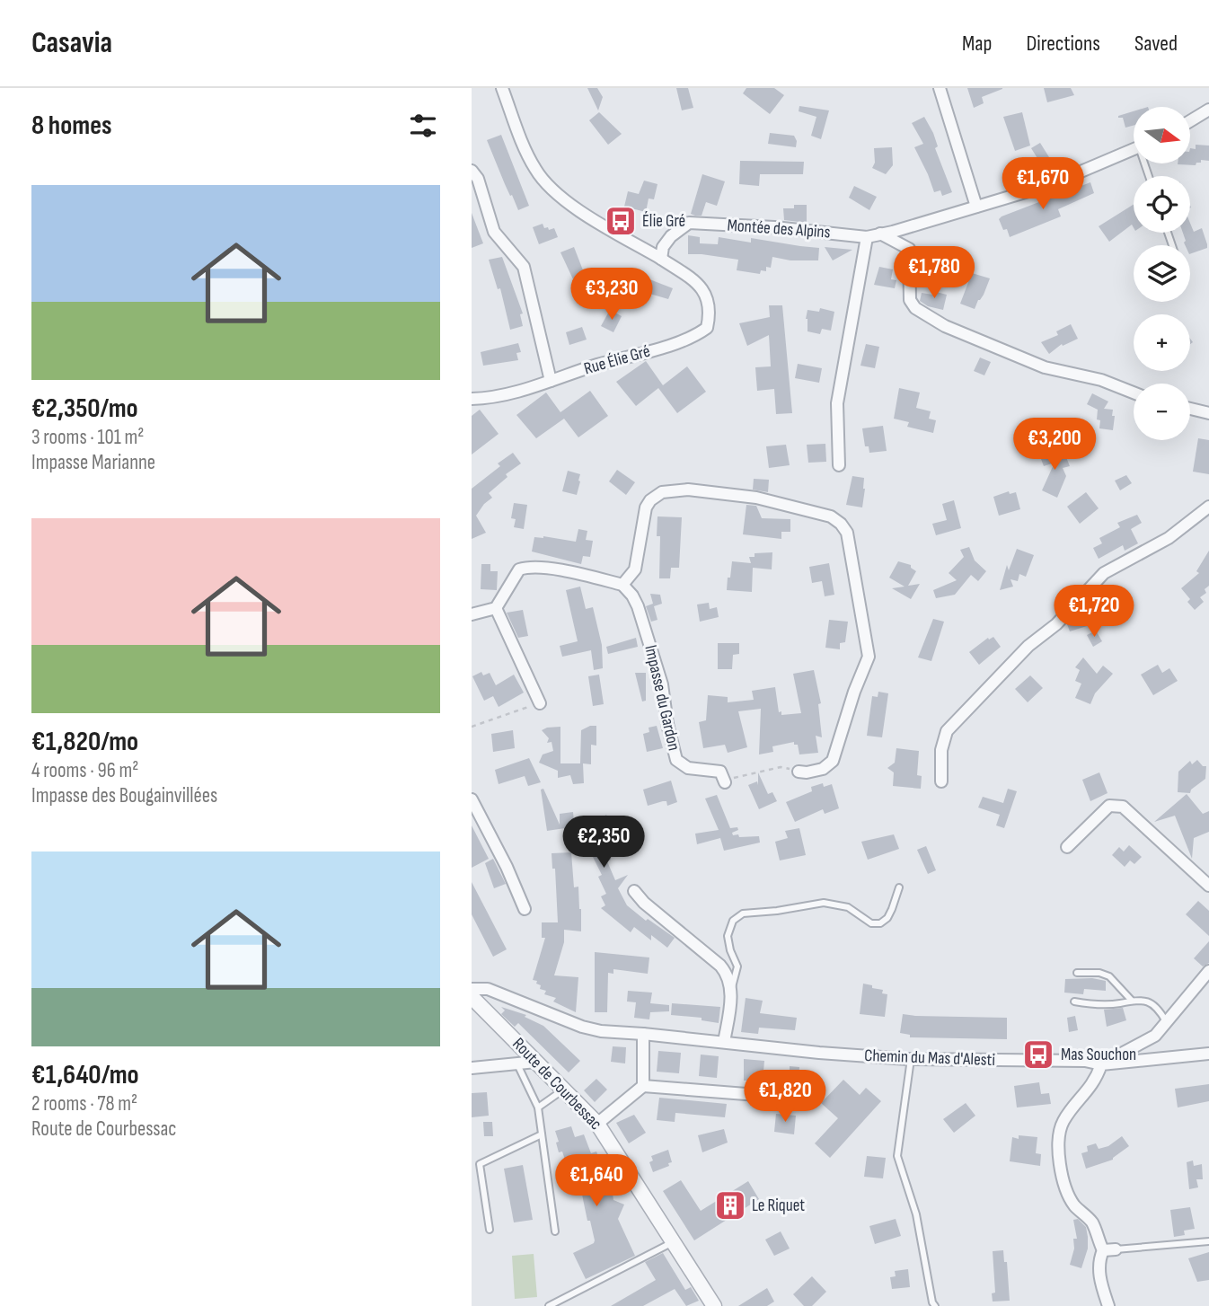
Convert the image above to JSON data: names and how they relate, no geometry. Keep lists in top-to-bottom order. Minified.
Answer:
{"streets":{"street":["Montée des Alpins","Rue Élie Gré","Impasse du Gardon","Chemin du Mas d'Alesti","Route de Courbessac"]},"crossings":[["Montée des Alpins","Rue Élie Gré"]],"places":{"bus stop":["Élie Gré","Mas Souchon"],"building":["Le Riquet"]},"north":"right","page":{"header":"Casavia","nav":["Map","Directions","Saved"],"heading":"8 homes","map_buttons":["+","−"],"price":["€1,670","€1,780","€3,230","€3,200","€1,720","€2,350","€1,820","€1,640"],"list":[{"name":"€2,350/mo","note":"3 rooms · 101 m² · Impasse Marianne"},{"name":"€1,820/mo","note":"4 rooms · 96 m² · Impasse des Bougainvillées"},{"name":"€1,640/mo","note":"2 rooms · 78 m² · Route de Courbessac"}]}}
